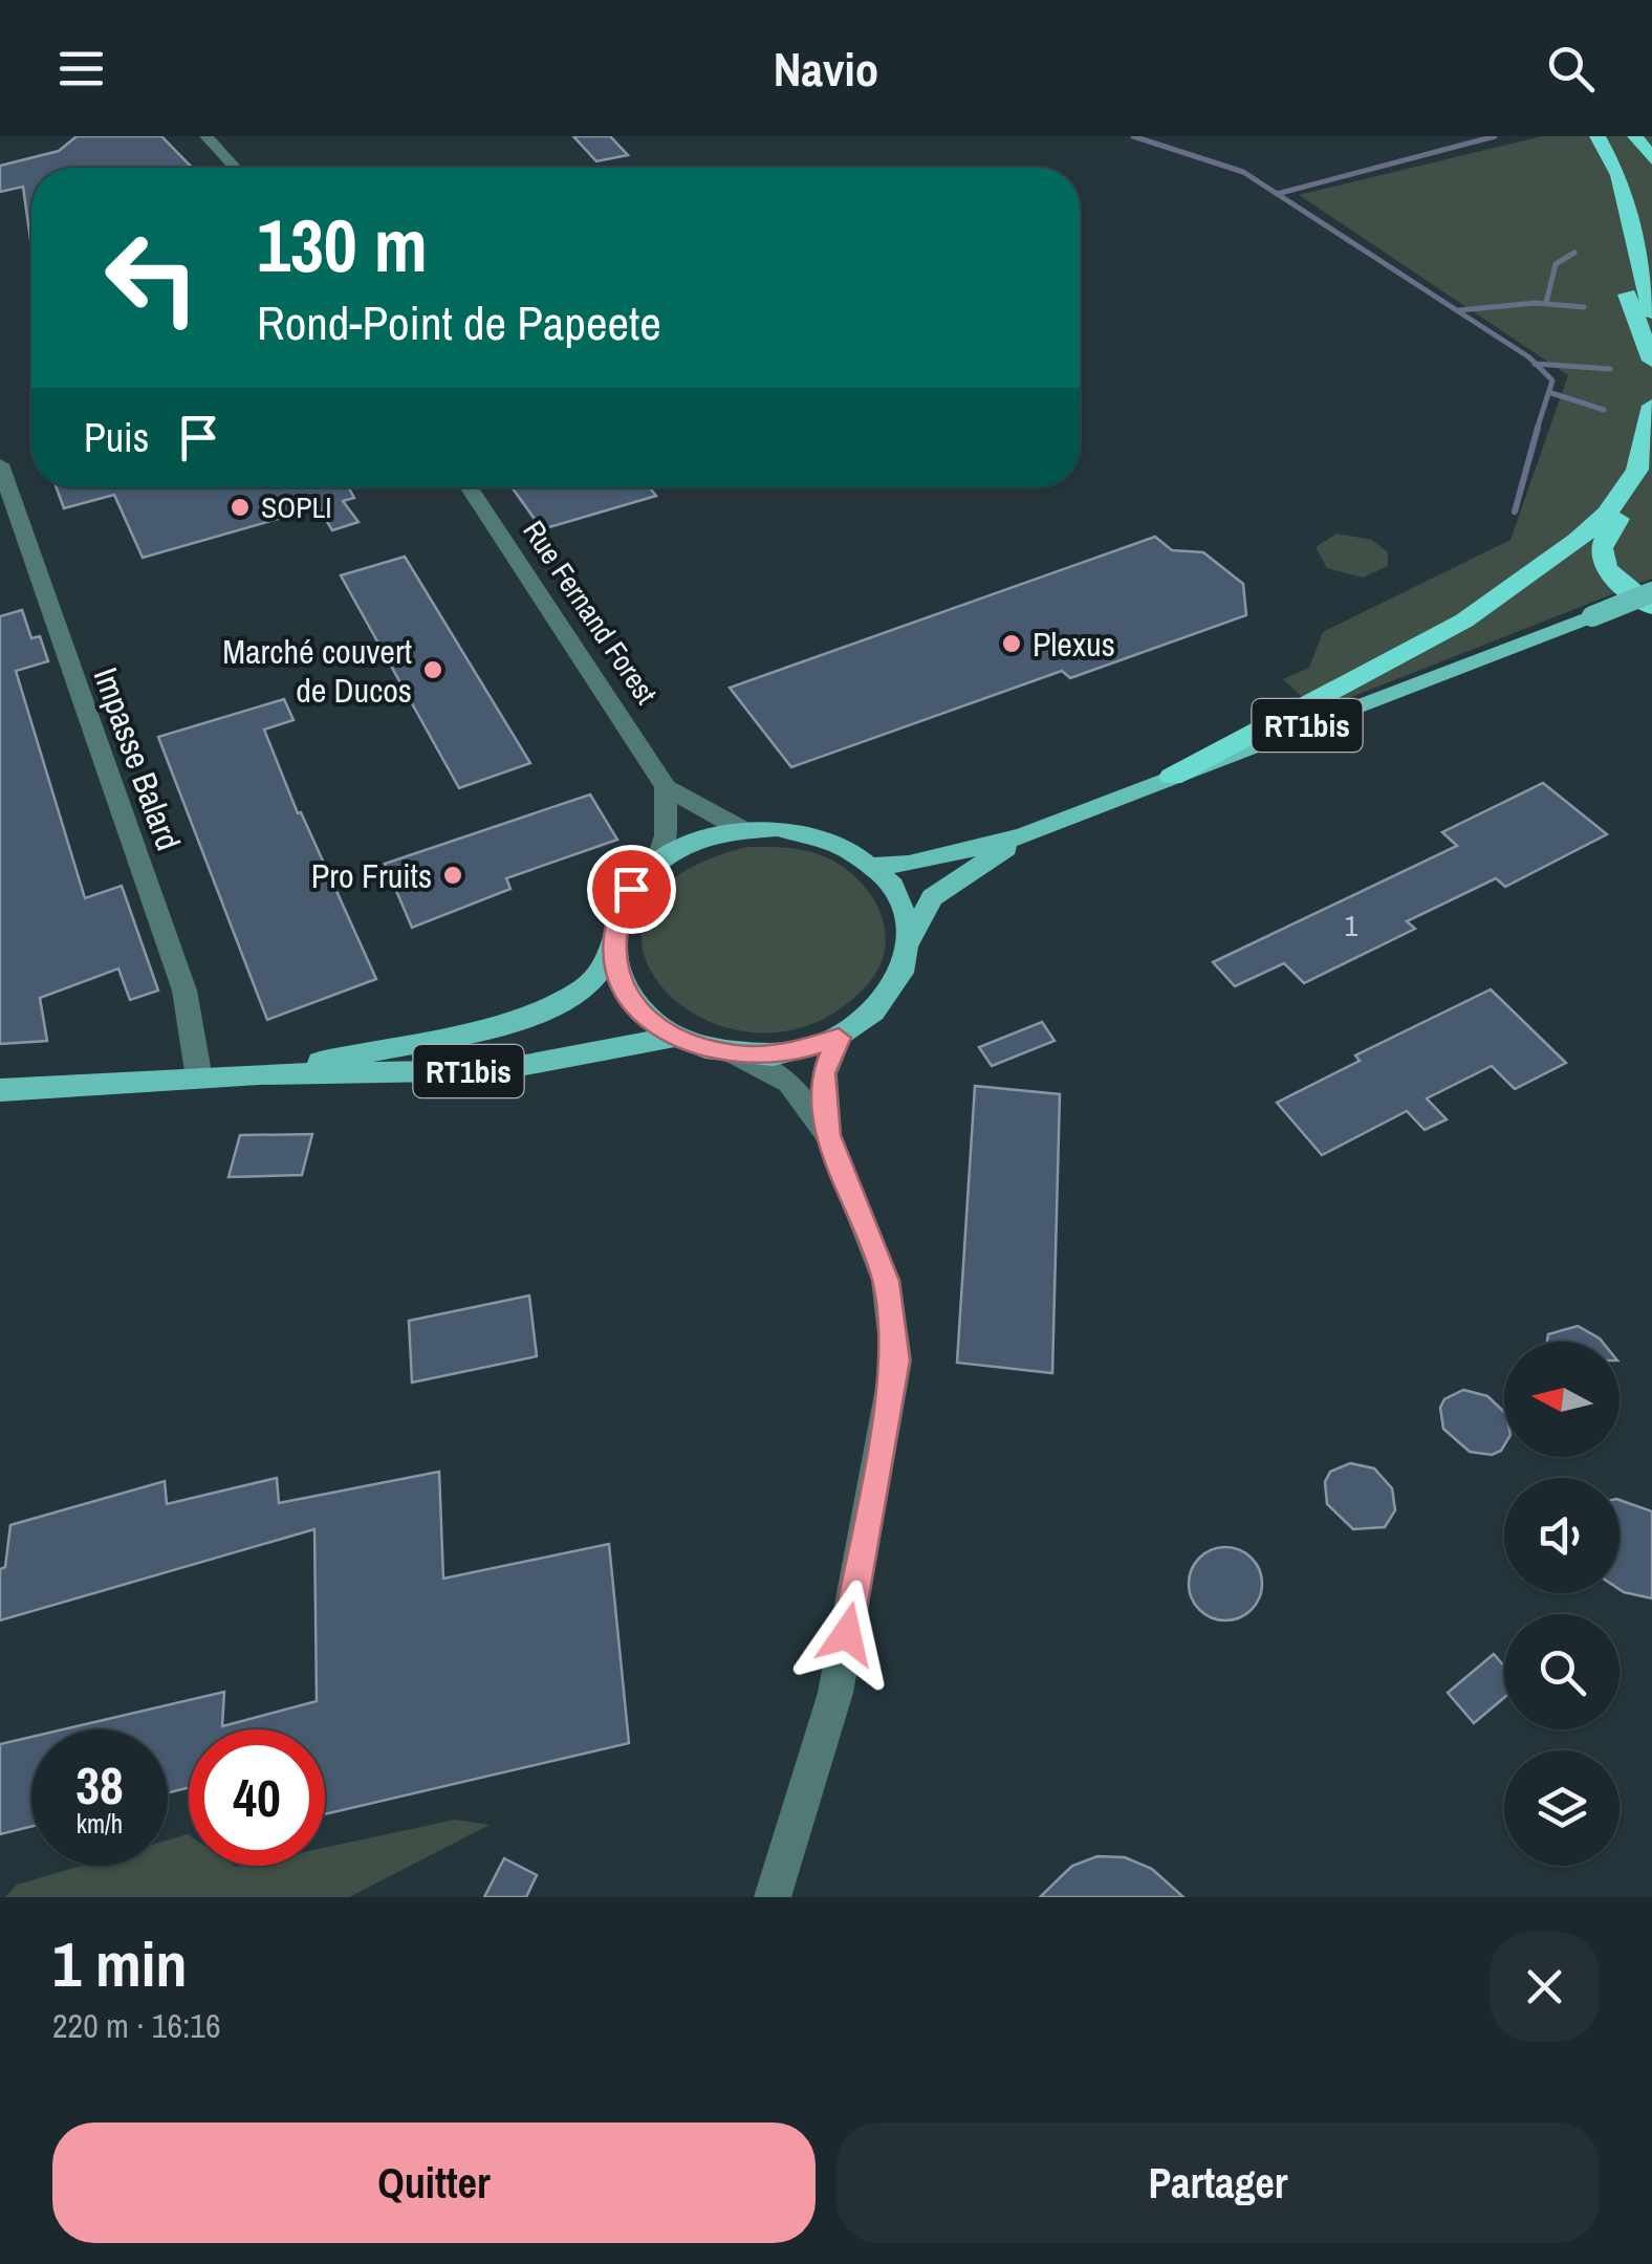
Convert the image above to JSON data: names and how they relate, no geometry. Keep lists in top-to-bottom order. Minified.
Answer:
{"streets":{"main road":["RT1bis"],"street":["Rue Fernand Forest","Impasse Balard"]},"crossings":[["Rue Fernand Forest","RT1bis"],["RT1bis","Impasse Balard"]],"places":["SOPLI","Plexus","Marché couvert de Ducos","Pro Fruits"],"house_numbers":["1"],"north":"left","page":{"header":"Navio","turn":["130 m","Rond-Point de Papeete"],"then":"Puis","speed":"38 km/h","limit":"40","heading":["1 min","220 m · 16:16"],"buttons":["Quitter","Partager"]}}
